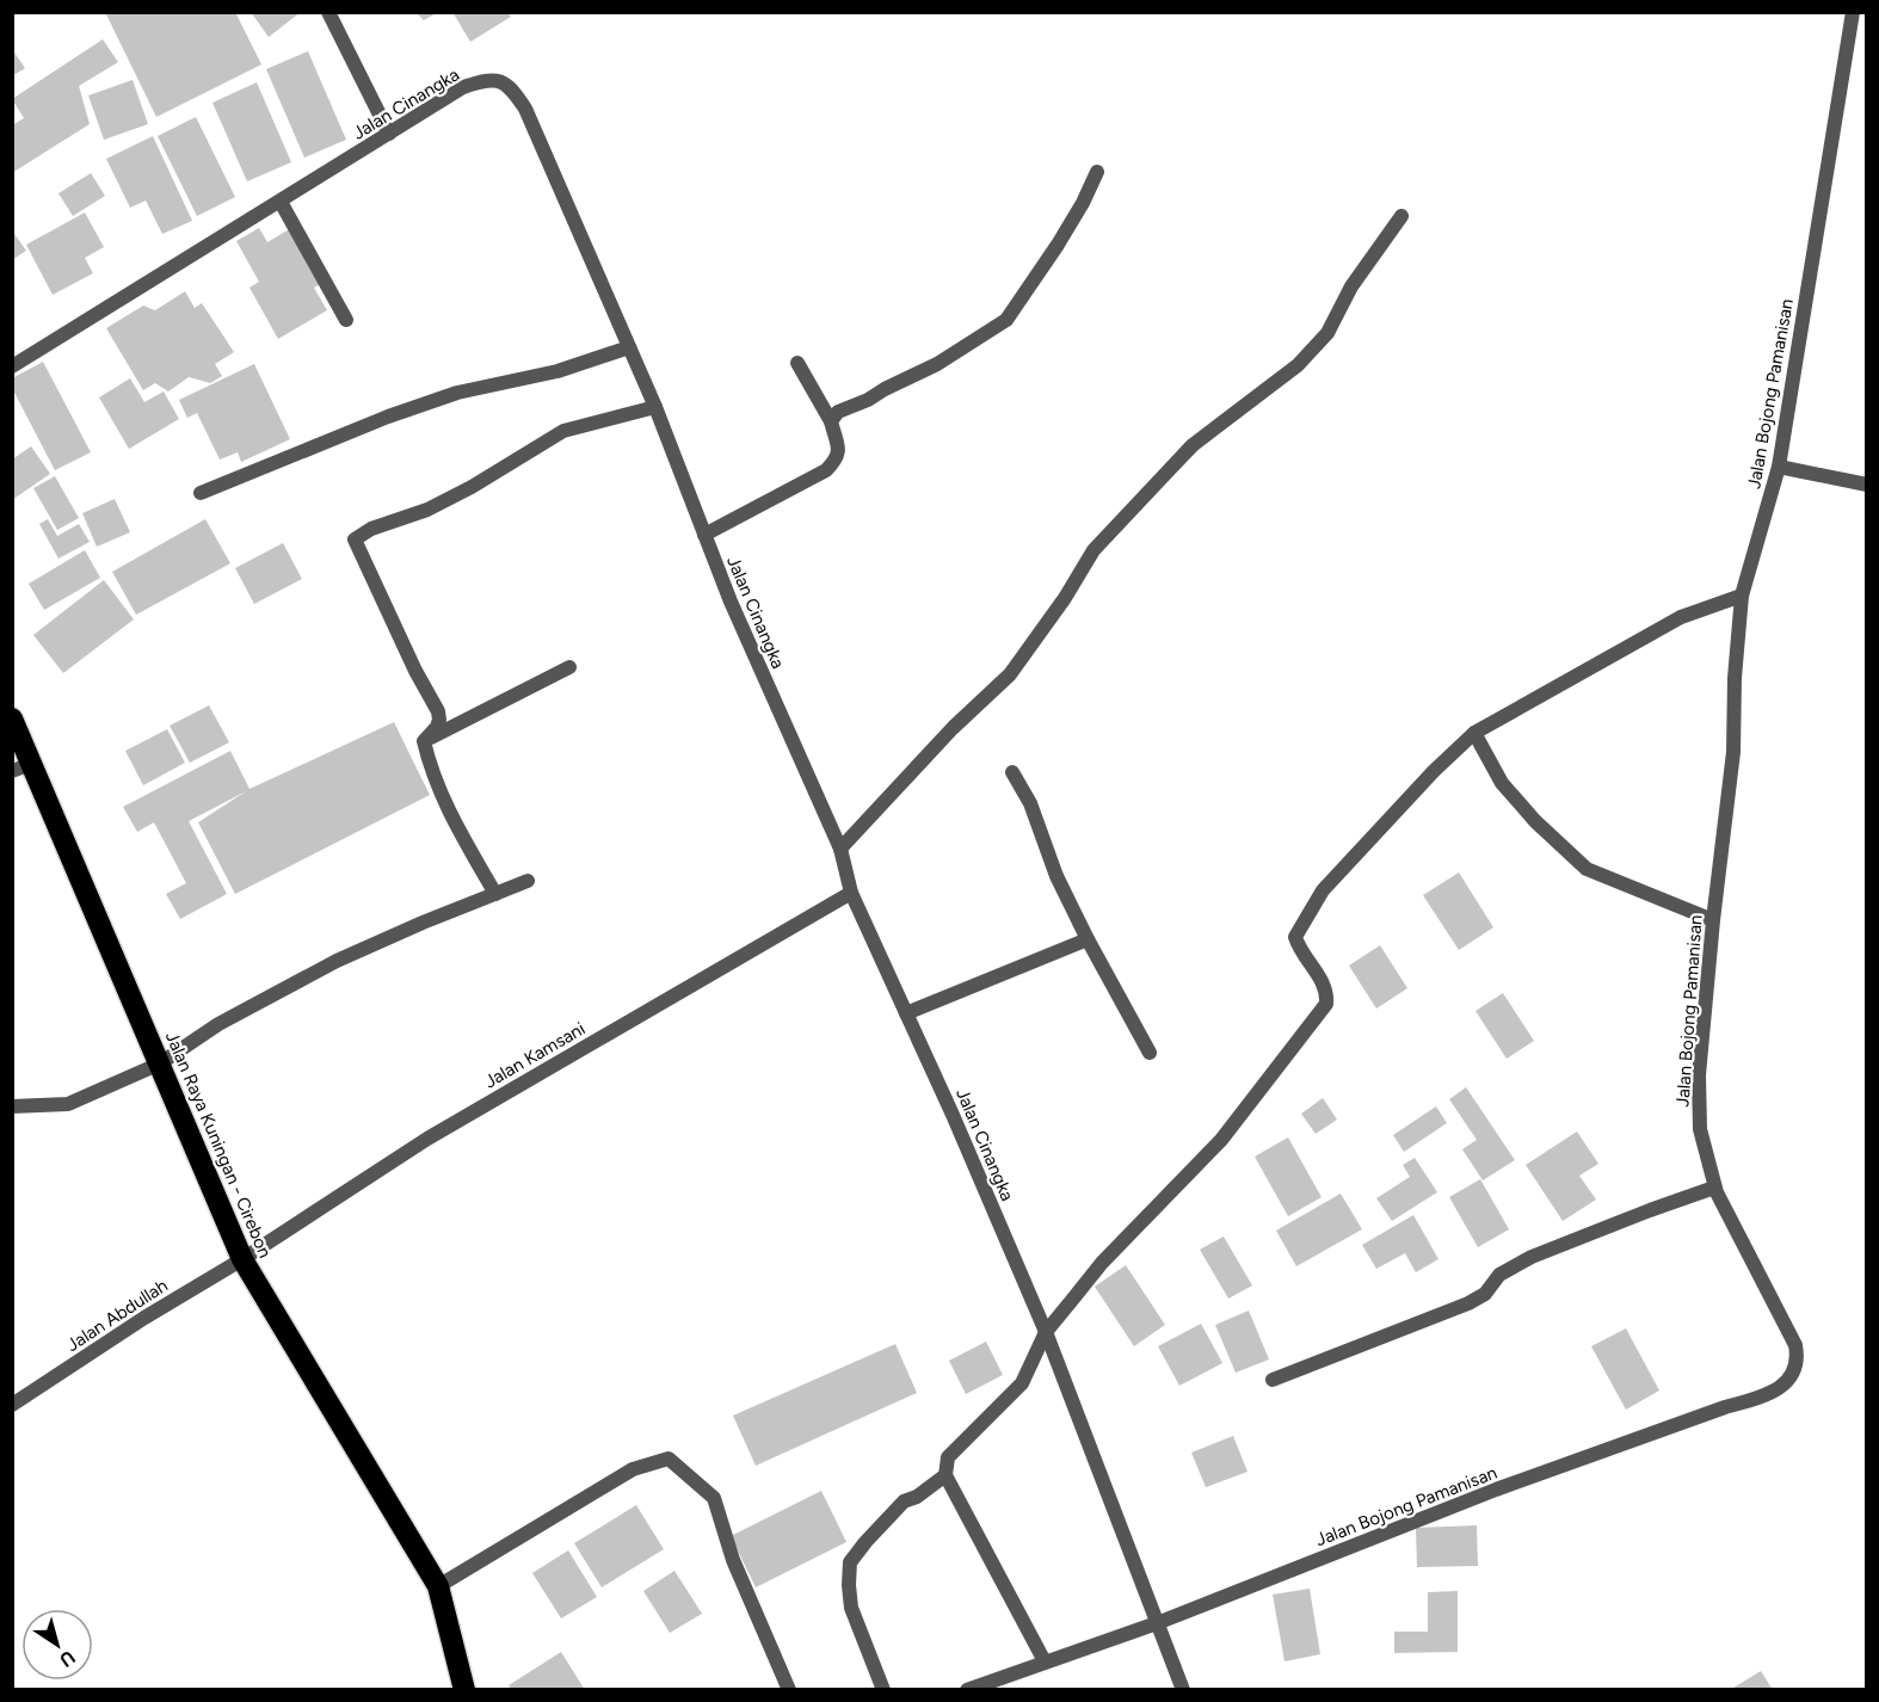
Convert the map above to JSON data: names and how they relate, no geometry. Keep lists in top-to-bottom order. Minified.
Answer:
{"streets":{"highway":["Jalan Raya Kuningan - Cirebon"],"street":["Jalan Cinangka","Jalan Bojong Pamanisan","Jalan Kamsani","Jalan Abdullah"]},"crossings":[["Jalan Cinangka","Jalan Bojong Pamanisan"],["Jalan Cinangka","Jalan Kamsani"],["Jalan Kamsani","Jalan Raya Kuningan - Cirebon"],["Jalan Kamsani","Jalan Abdullah"],["Jalan Raya Kuningan - Cirebon","Jalan Abdullah"]],"north":"bottom right"}
